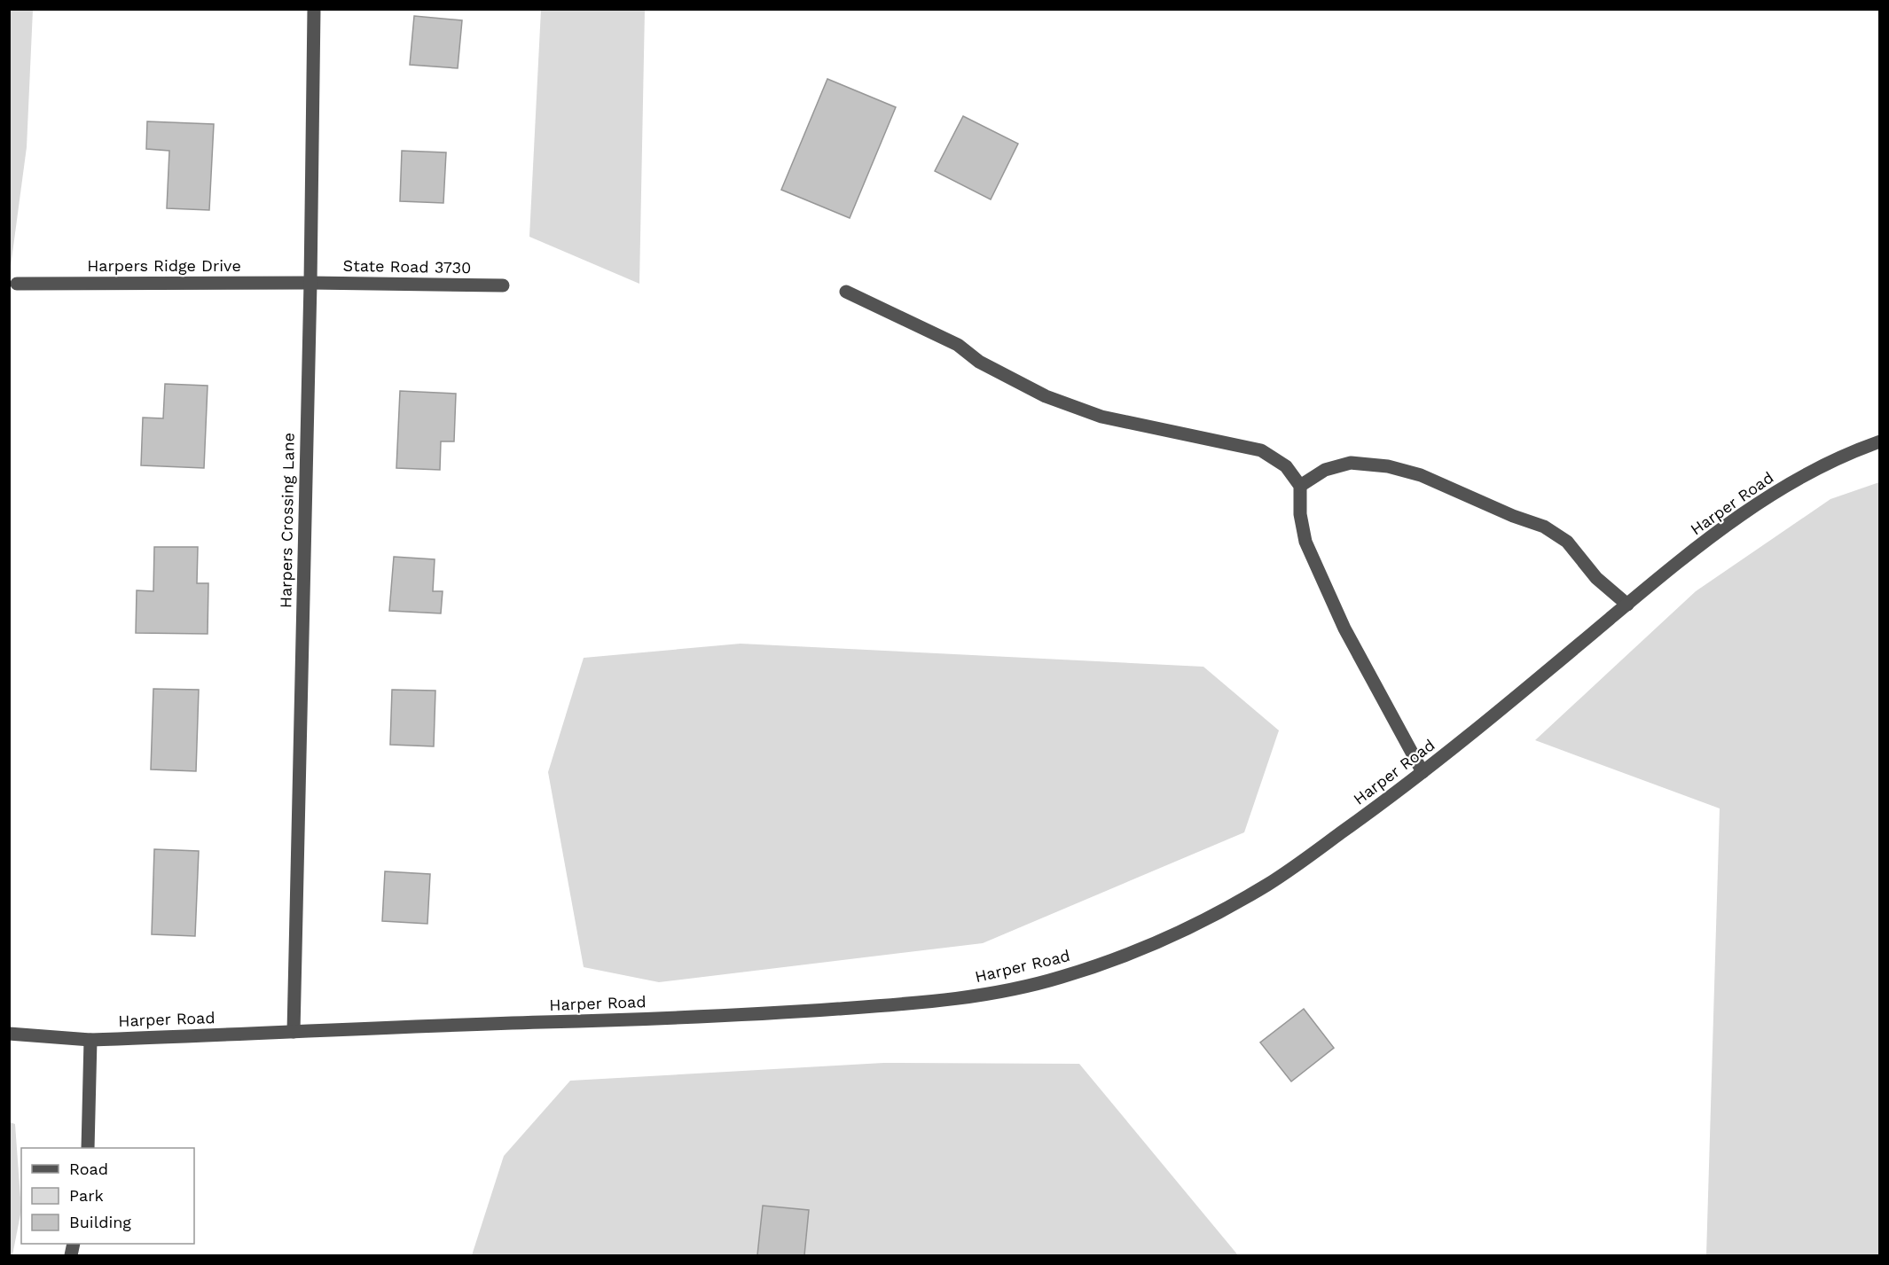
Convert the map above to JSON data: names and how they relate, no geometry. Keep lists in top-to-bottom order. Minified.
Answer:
{"streets":{"street":["Harpers Ridge Drive","State Road 3730","Harper Road","Harpers Crossing Lane"]},"crossings":[["Harpers Ridge Drive","State Road 3730"],["Harpers Ridge Drive","Harpers Crossing Lane"],["State Road 3730","Harpers Crossing Lane"],["Harper Road","Harpers Crossing Lane"]],"legend":["Road","Park","Building"]}
